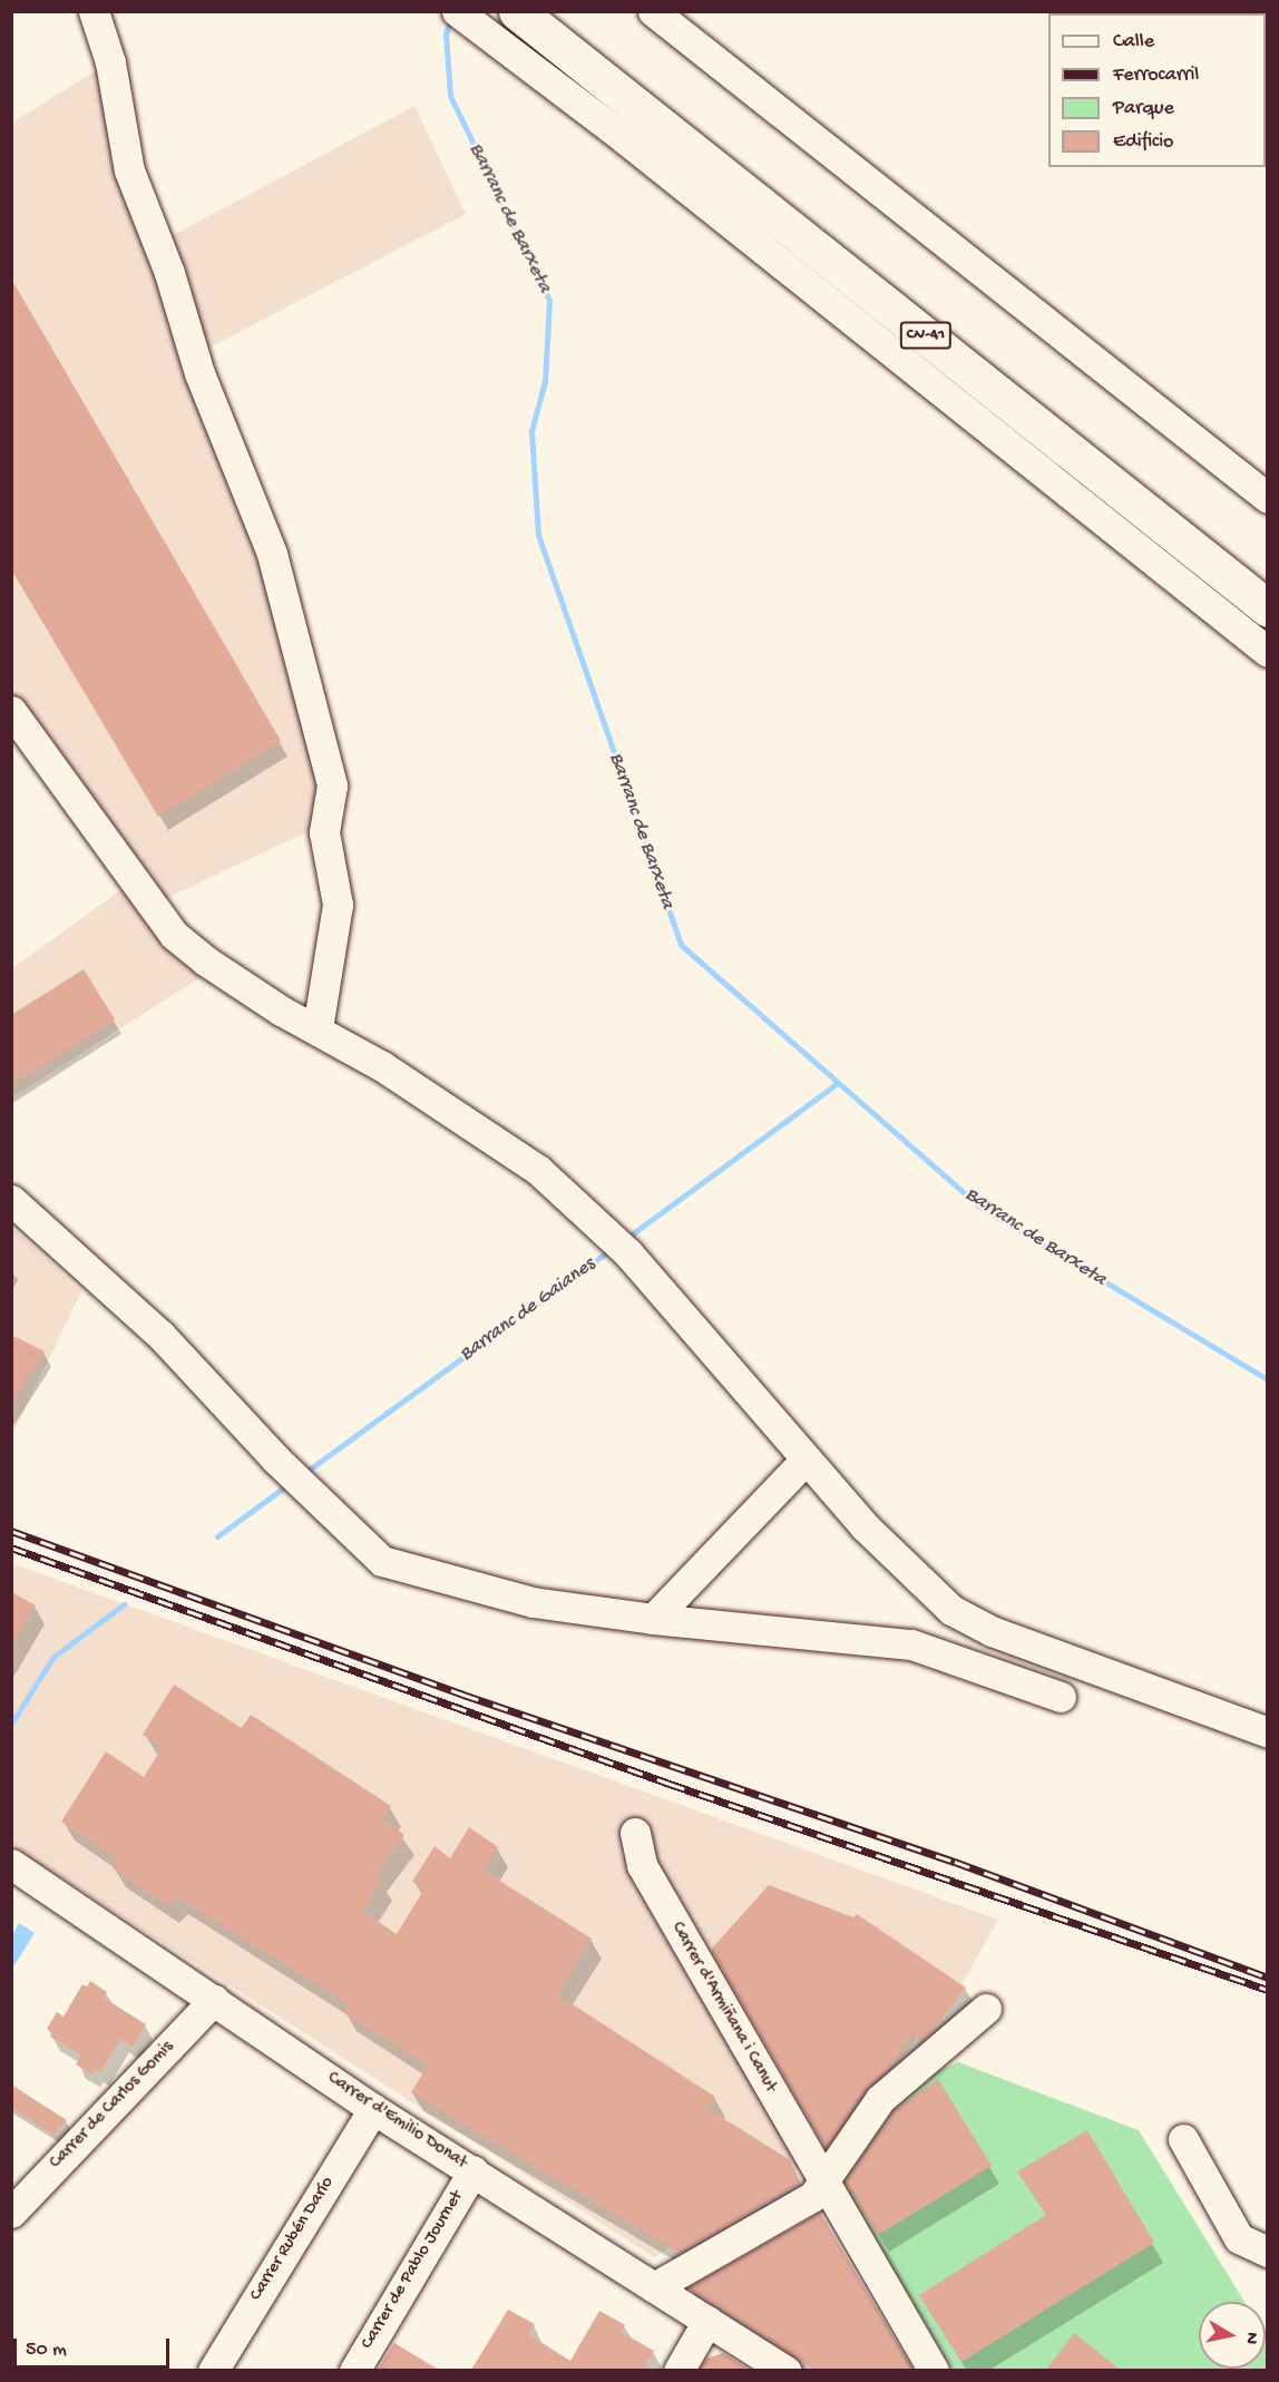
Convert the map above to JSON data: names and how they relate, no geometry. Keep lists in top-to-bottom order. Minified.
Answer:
{"streets":{"main road":["CV-41"],"street":["Carrer d'Armiñana i Canut","Carrer de Carlos Gomis","Carrer d'Emilio Donat","Carrer Rubén Darío","Carrer de Pablo Journet"]},"crossings":[["Carrer de Carlos Gomis","Carrer d'Emilio Donat"],["Carrer d'Emilio Donat","Carrer Rubén Darío"],["Carrer d'Emilio Donat","Carrer de Pablo Journet"]],"water":["Barranc de Barxeta","Barranc de Gaianes"],"legend":["Calle","Ferrocarril","Parque","Edificio"],"scale_bar":"50 m","north":"right"}
